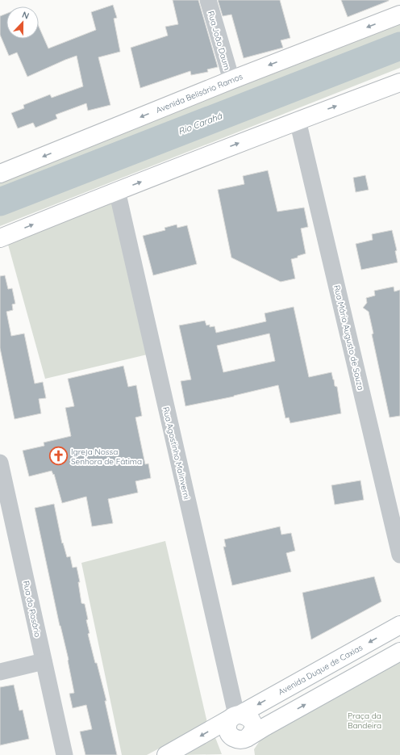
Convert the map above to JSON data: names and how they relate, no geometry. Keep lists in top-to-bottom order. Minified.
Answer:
{"streets":{"main road":["Avenida Belisário Ramos","Avenida Duque de Caxias"],"street":["Rua João Daum","Rua Mário Augusto de Souza","Rua Agostinho Malinverni","Rua do Rosário"]},"crossings":[["Rua João Daum","Avenida Belisário Ramos"],["Rua Agostinho Malinverni","Avenida Duque de Caxias"]],"water":["Rio Carahá"],"parks":["Praça da Bandeira"],"places":{"church":["Igreja Nossa Senhora de Fátima"]},"north":"top"}
